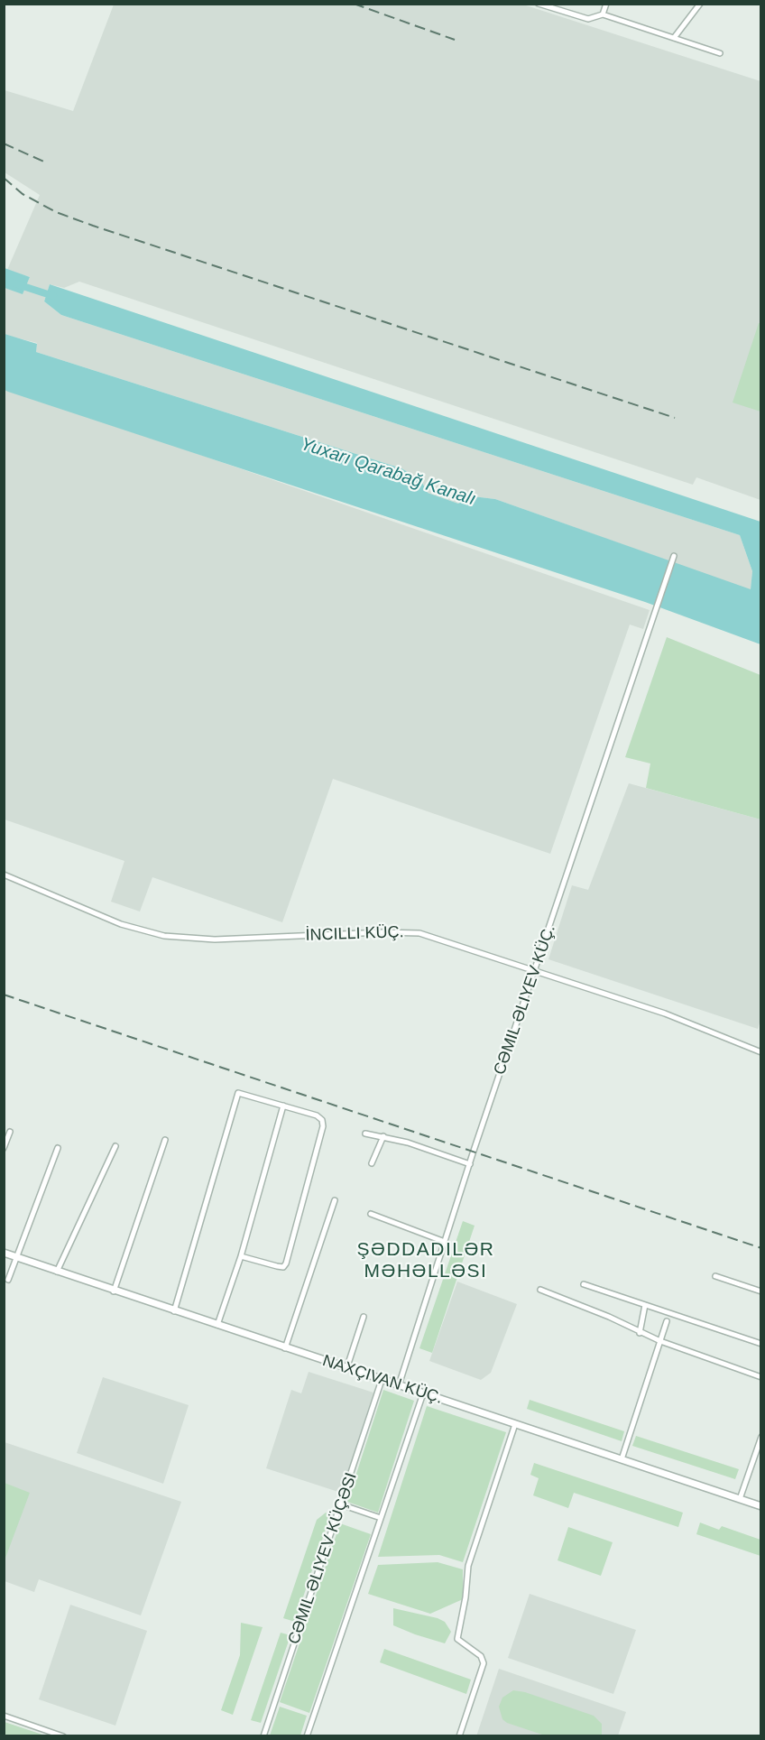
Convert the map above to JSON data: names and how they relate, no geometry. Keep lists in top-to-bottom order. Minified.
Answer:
{"streets":{"street":["İNCILLI KÜÇ.","CƏMIL ƏLIYEV KÜÇ.","CƏMIL ƏLIYEV KÜÇƏSI"]},"crossings":[["İNCILLI KÜÇ.","CƏMIL ƏLIYEV KÜÇ."]],"districts":["ŞƏDDADILƏR MƏHƏLLƏSI"],"water":["Yuxarı Qarabağ Kanalı"]}
